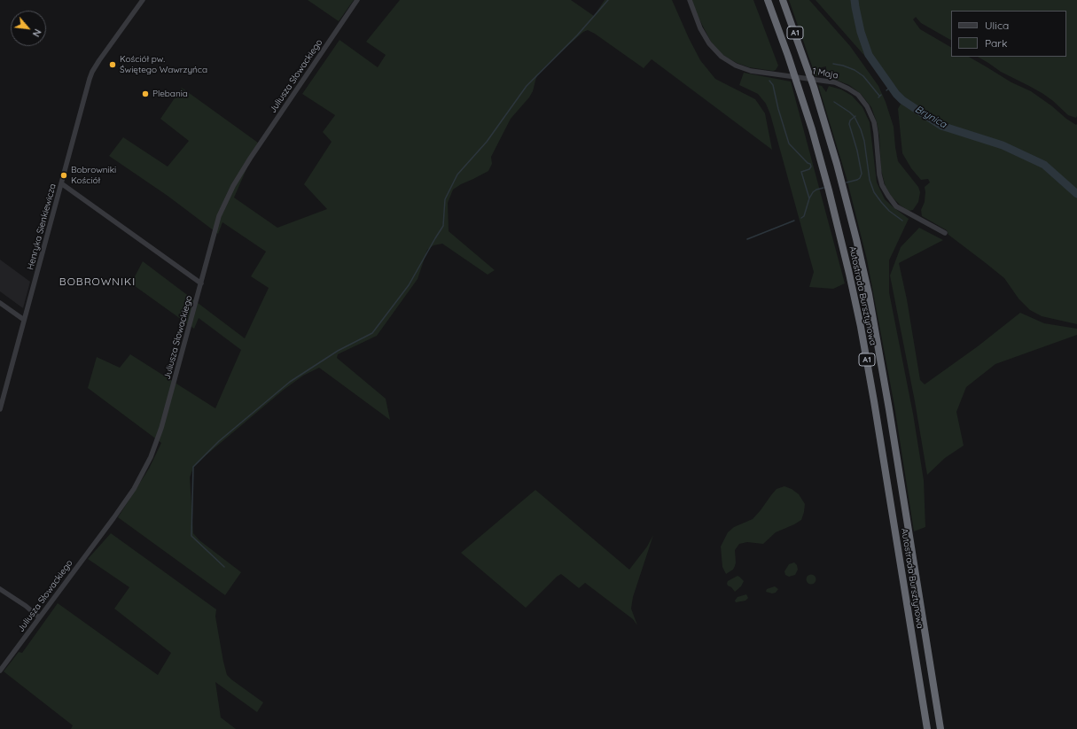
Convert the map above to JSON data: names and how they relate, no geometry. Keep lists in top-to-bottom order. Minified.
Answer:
{"streets":{"highway":["A1","Autostrada Bursztynowa"],"street":["1 Maja","Juliusza Słowackiego","Henryka Sienkiewicza"]},"districts":["BOBROWNIKI"],"water":["Brynica"],"places":["Kościół pw. Świętego Wawrzyńca","Plebania","Bobrowniki Kościół"],"legend":["Ulica","Park"],"north":"bottom right"}
